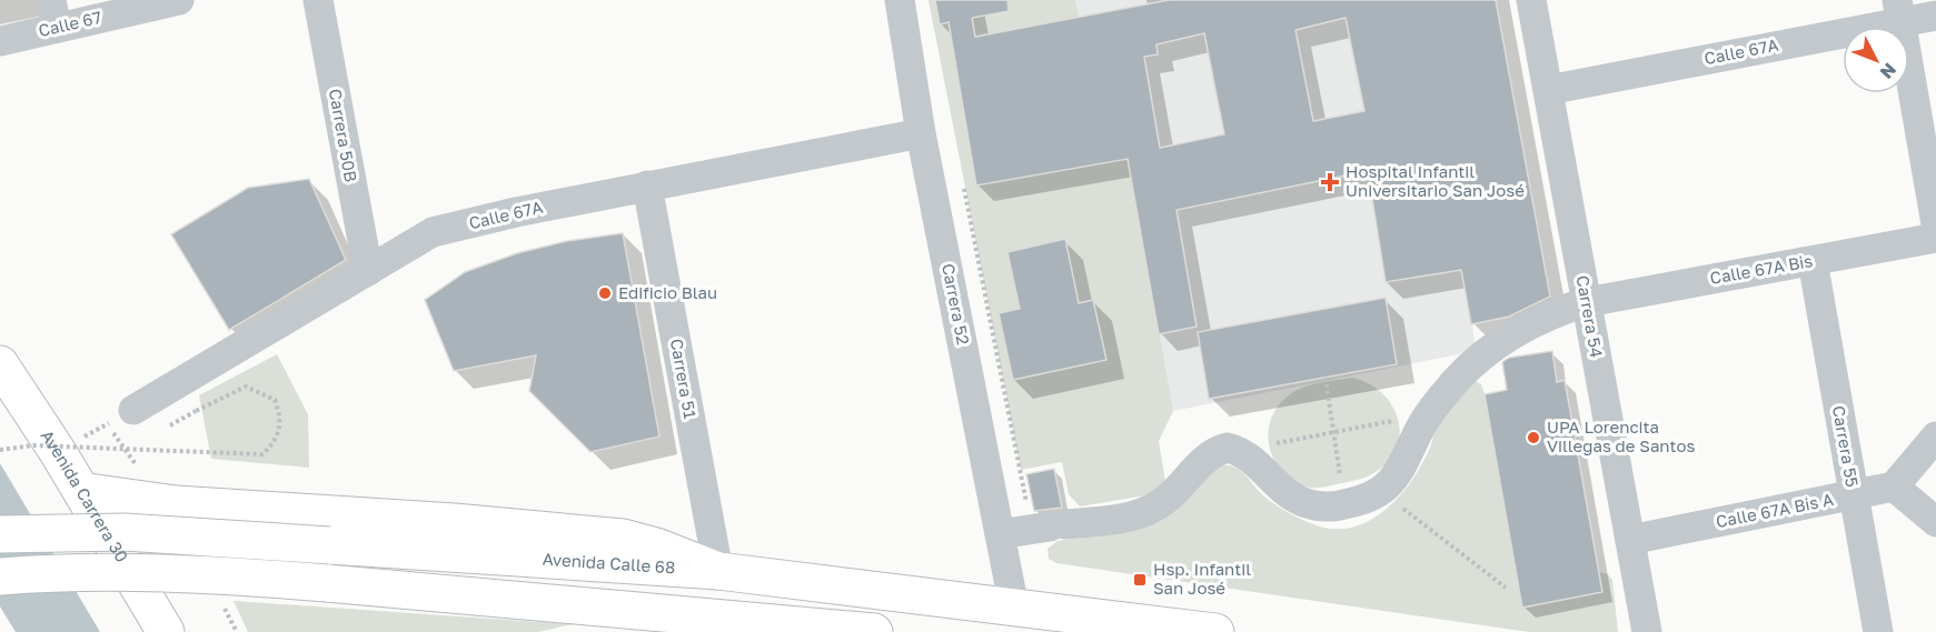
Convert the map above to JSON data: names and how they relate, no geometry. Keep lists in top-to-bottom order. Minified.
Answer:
{"streets":{"main road":["Avenida Carrera 30","Avenida Calle 68"],"street":["Calle 67","Calle 67A","Carrera 50B","Calle 67A Bis","Carrera 52","Carrera 54","Carrera 51","Carrera 55","Calle 67A Bis A"]},"crossings":[["Calle 67A","Carrera 50B"],["Calle 67A","Carrera 52"],["Calle 67A","Carrera 54"],["Calle 67A","Carrera 51"],["Calle 67A Bis","Carrera 54"],["Calle 67A Bis","Carrera 55"],["Carrera 52","Avenida Calle 68"],["Carrera 54","Calle 67A Bis A"],["Carrera 51","Avenida Calle 68"],["Carrera 55","Calle 67A Bis A"]],"places":{"health":["Hospital Infantil Universitario San José"],"other":["Edificio Blau","UPA Lorencita Villegas de Santos"],"transit":["Hsp. Infantil San José"]},"north":"bottom right"}
